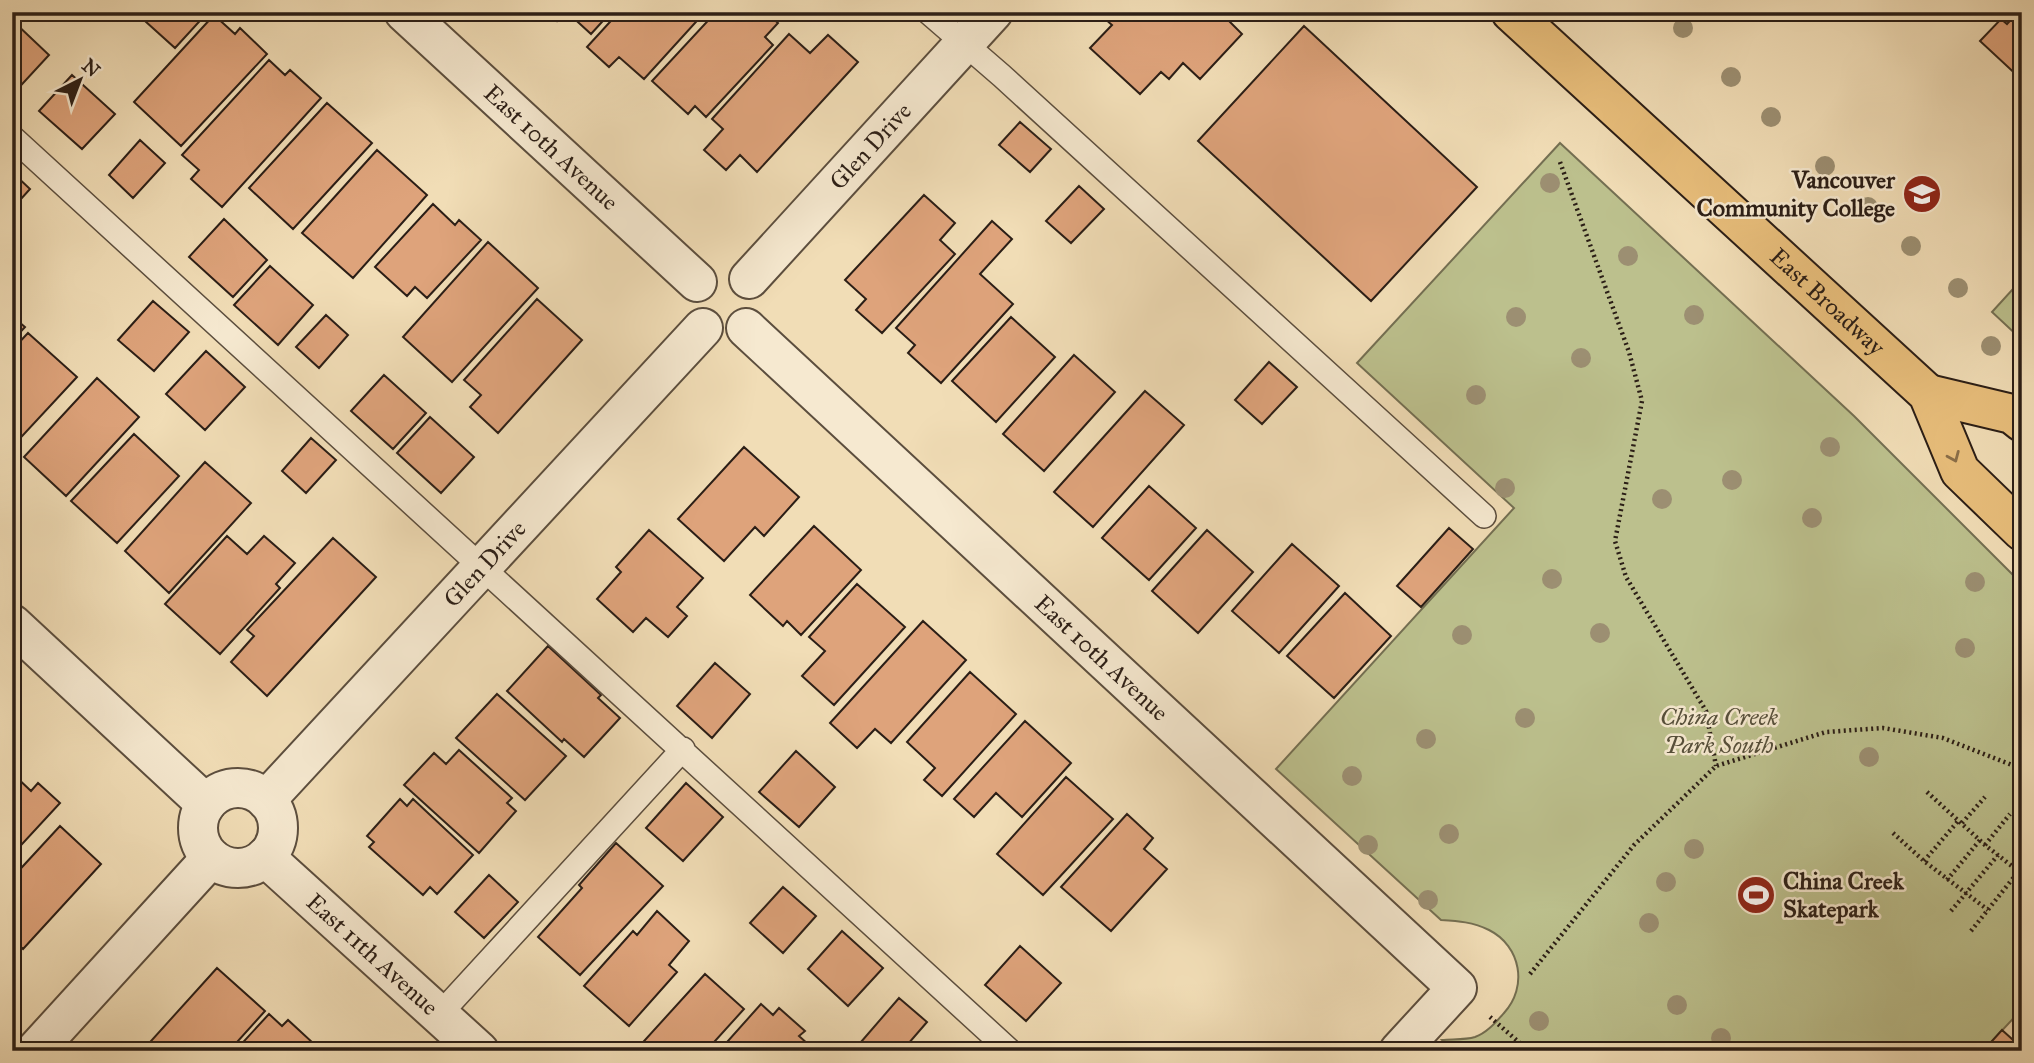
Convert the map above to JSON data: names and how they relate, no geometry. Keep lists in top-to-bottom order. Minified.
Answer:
{"streets":{"main road":["East Broadway"],"street":["Glen Drive","East 10th Avenue","East 11th Avenue"]},"crossings":[["Glen Drive","East 10th Avenue"],["Glen Drive","East 11th Avenue"]],"parks":["China Creek Park South"],"places":{"school or university":["Vancouver Community College"],"sports":["China Creek Skatepark"]},"north":"top right"}
